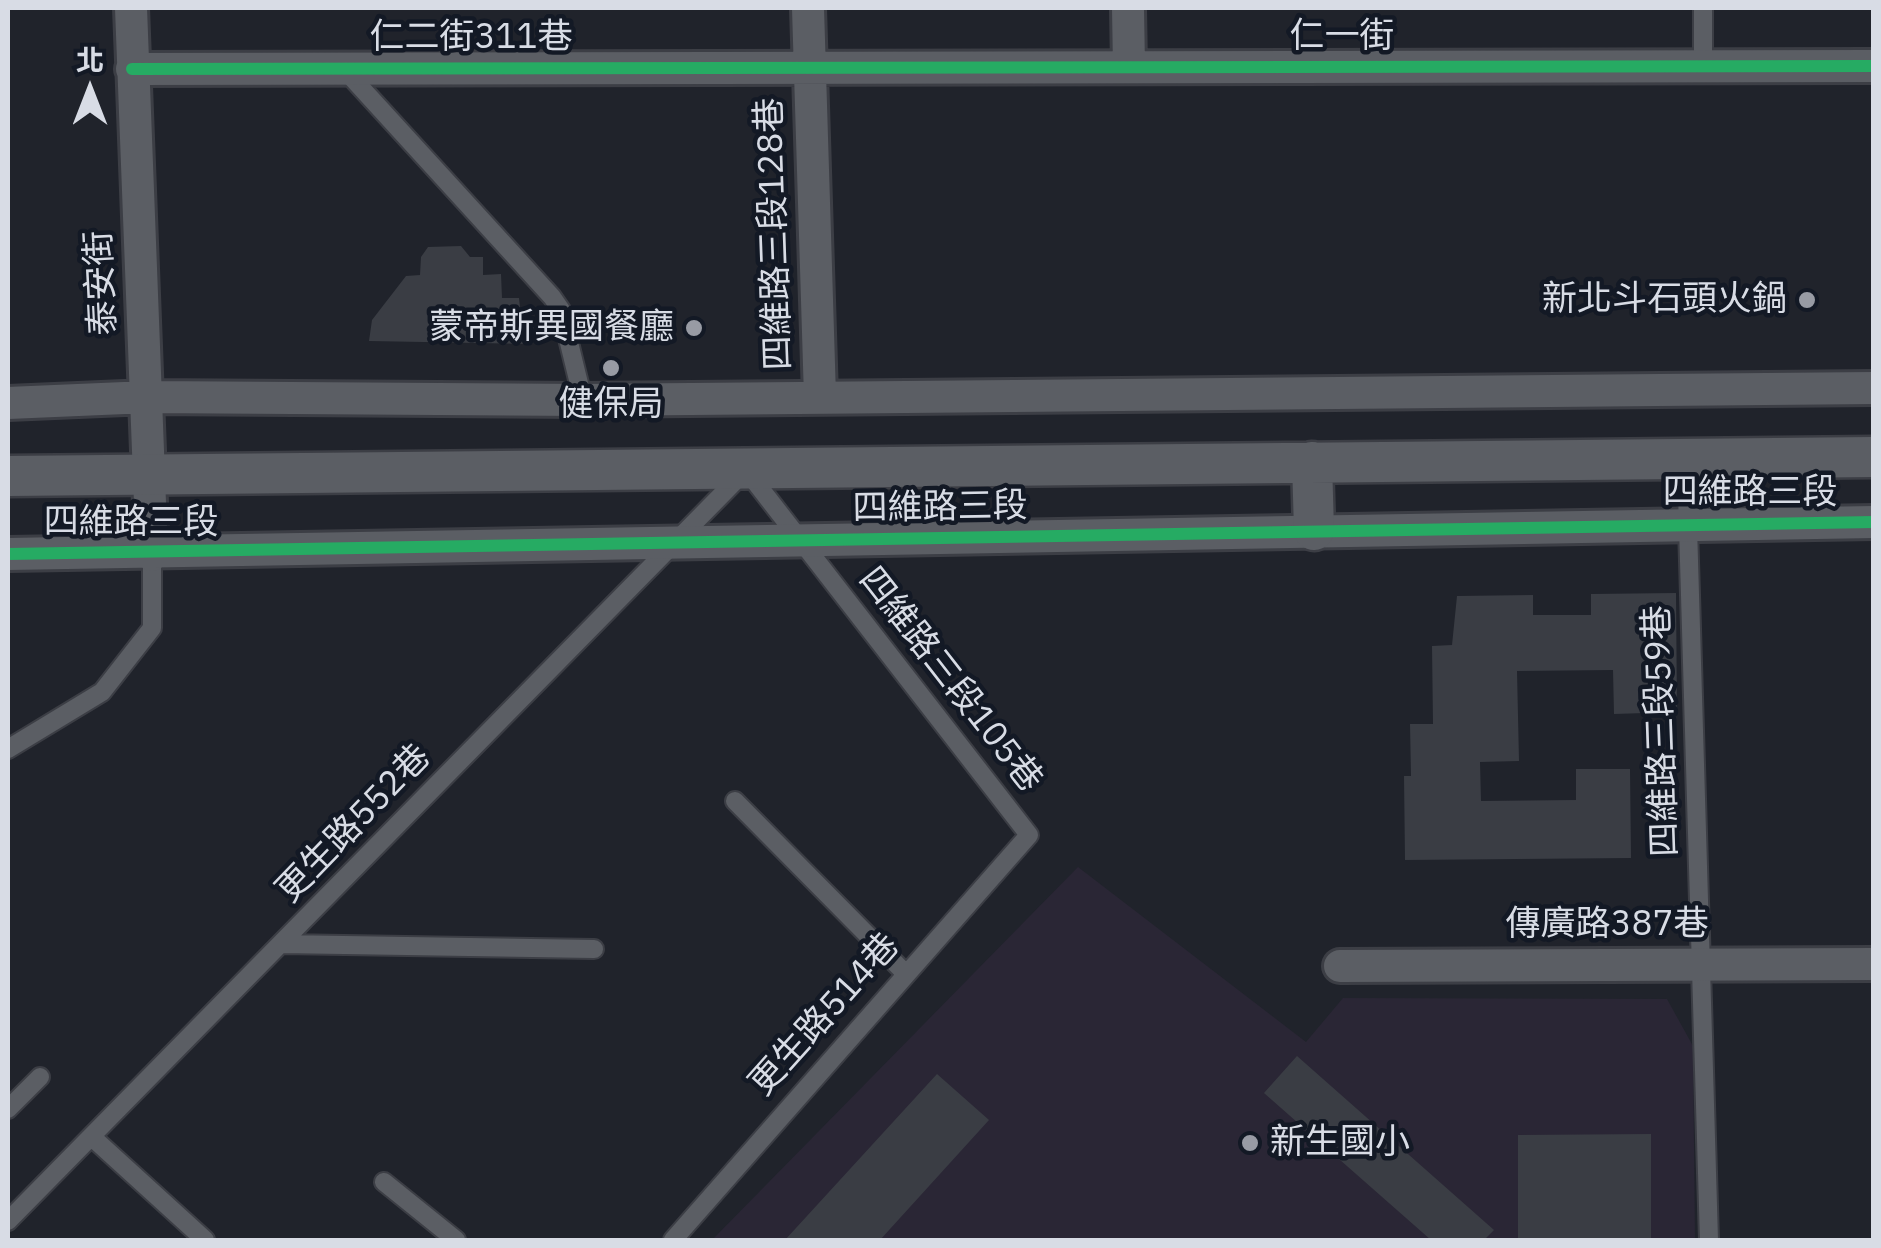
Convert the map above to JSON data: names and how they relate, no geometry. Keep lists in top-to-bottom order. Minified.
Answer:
{"streets":{"street":["仁一街","仁二街311巷","四維路三段128巷","泰安街","四維路三段","傳廣路387巷"],"lane":["四維路三段105巷","四維路三段59巷","更生路552巷","更生路514巷"]},"crossings":[["仁一街","仁二街311巷"],["仁一街","四維路三段128巷"],["仁二街311巷","四維路三段128巷"],["仁二街311巷","泰安街"],["泰安街","四維路三段"],["四維路三段","四維路三段105巷"],["四維路三段","四維路三段59巷"],["四維路三段","更生路552巷"],["四維路三段105巷","更生路552巷"],["四維路三段105巷","更生路514巷"],["四維路三段59巷","傳廣路387巷"]],"places":["新北斗石頭火鍋","蒙帝斯異國餐廳","健保局","新生國小"],"north":"top"}
